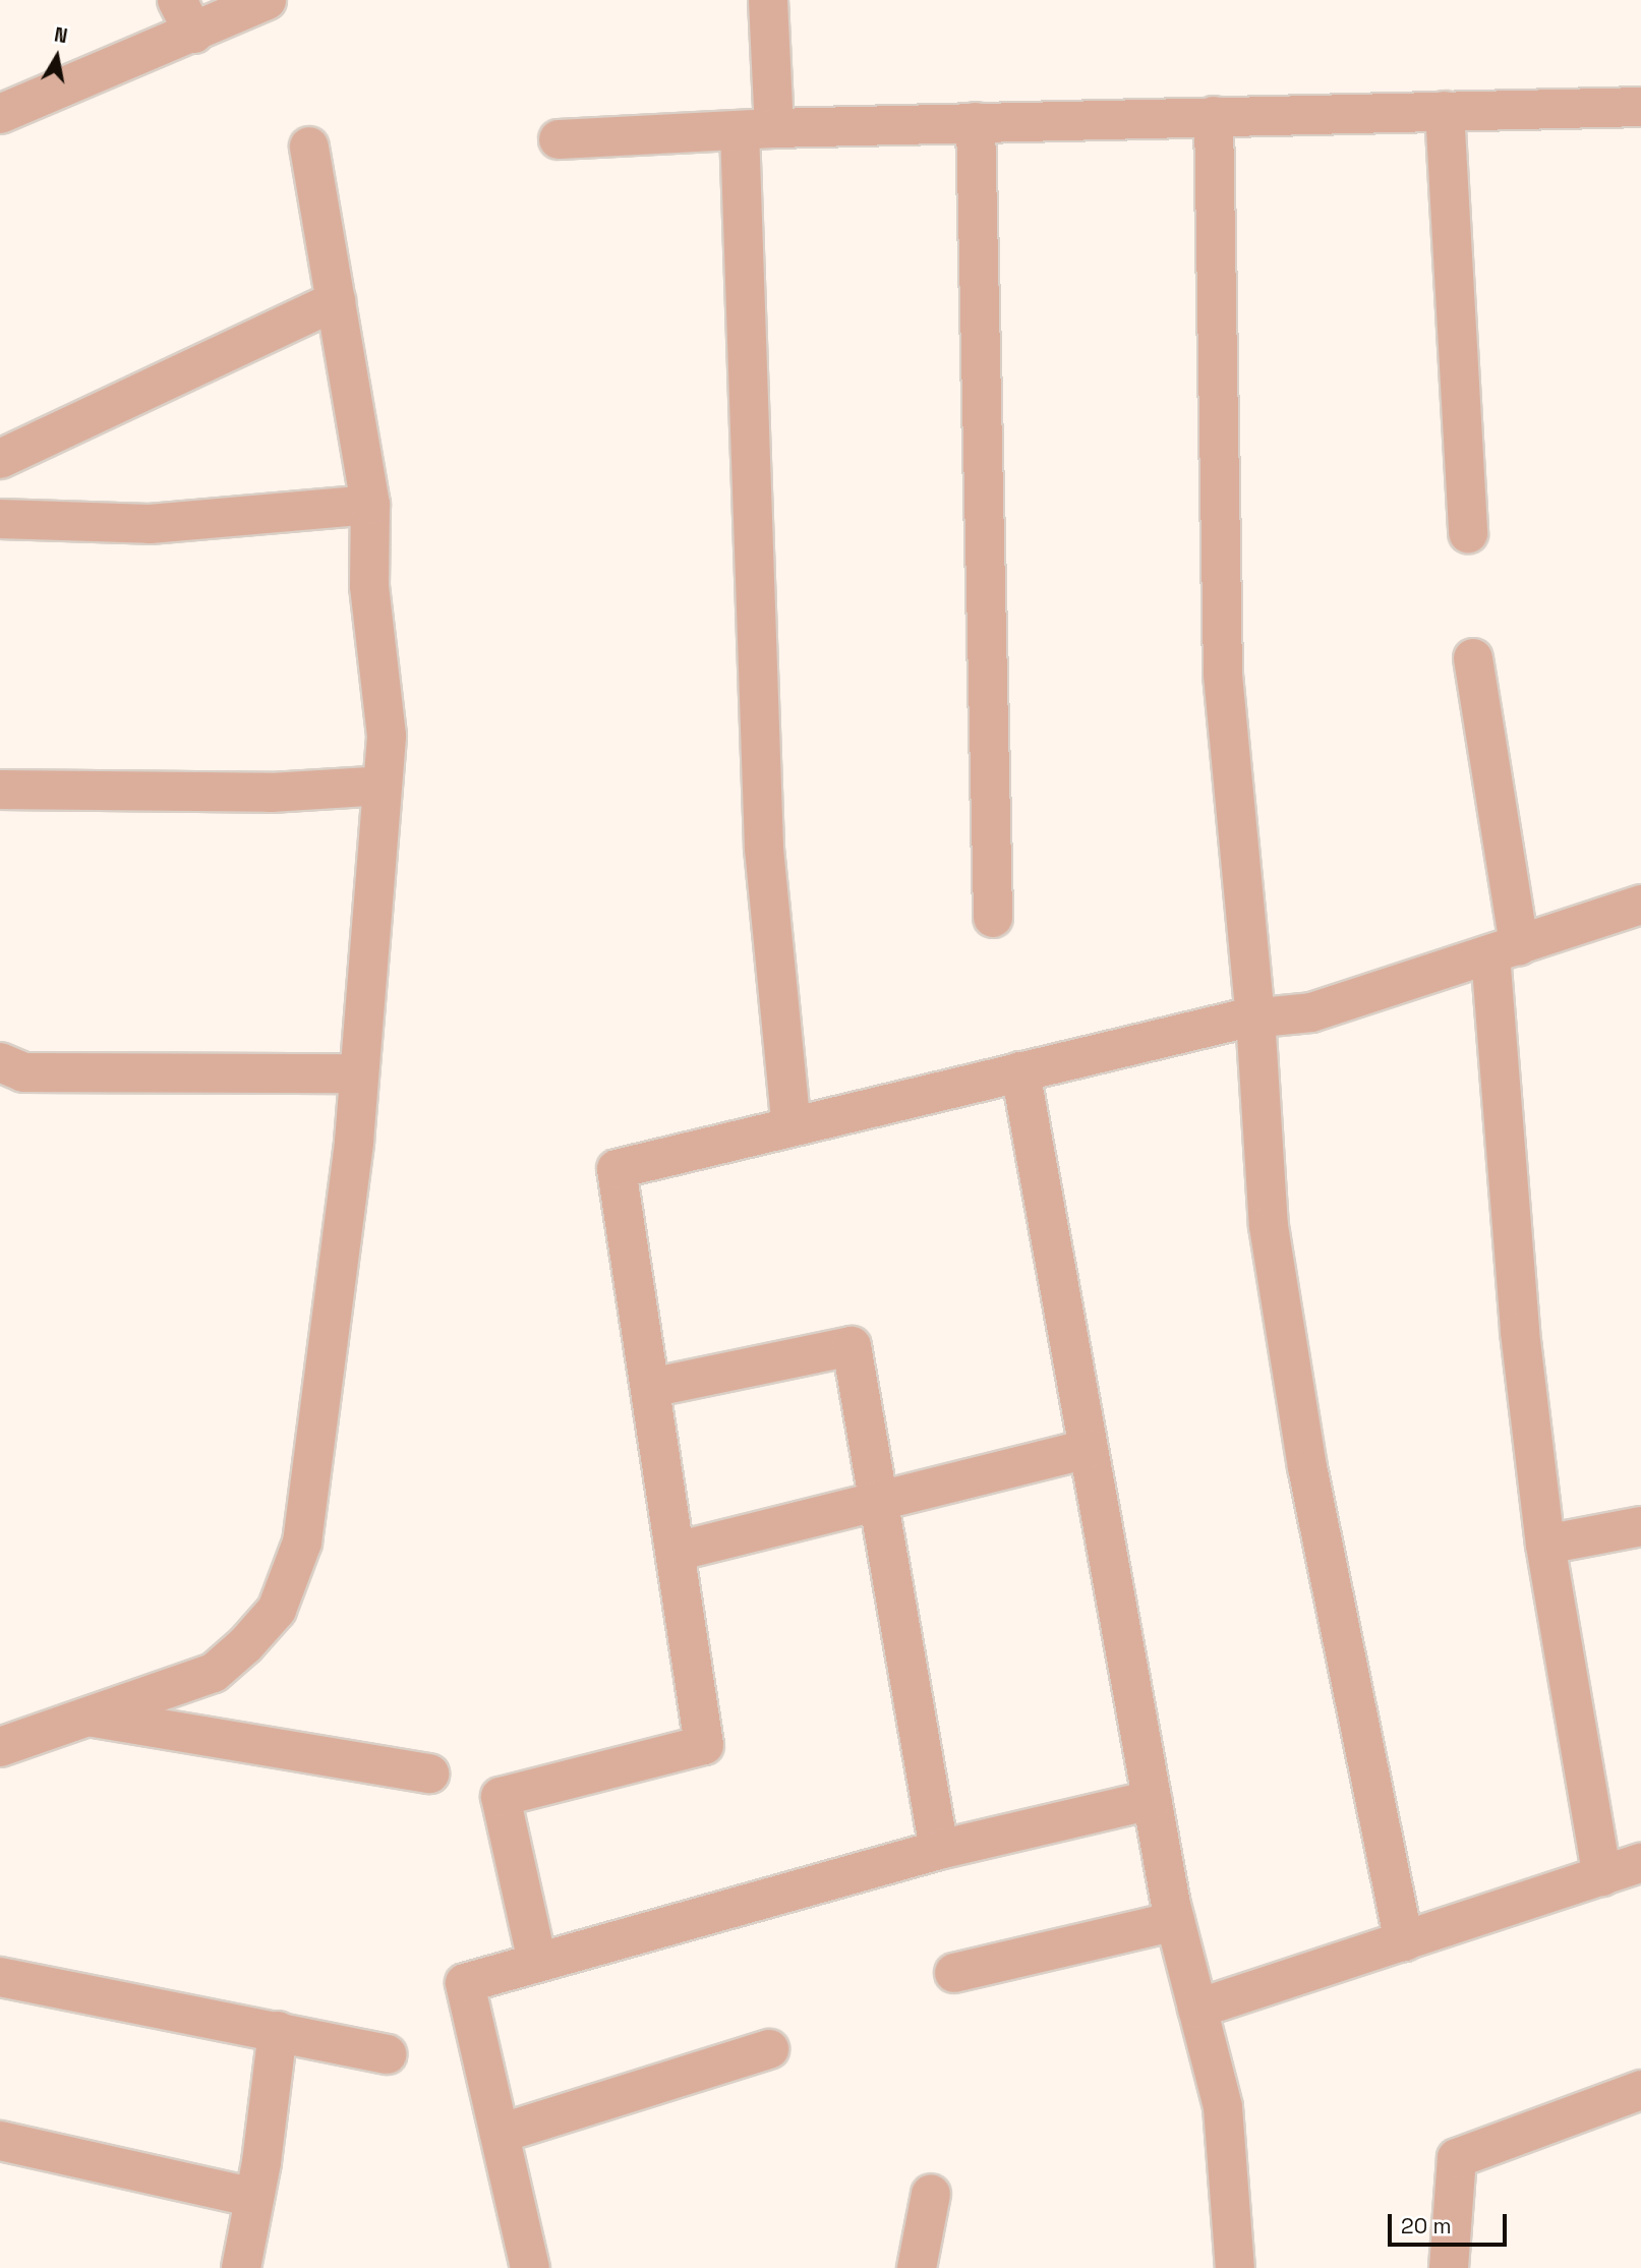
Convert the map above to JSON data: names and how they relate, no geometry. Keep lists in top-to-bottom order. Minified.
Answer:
{"scale_bar":"20 m","north":"top"}
